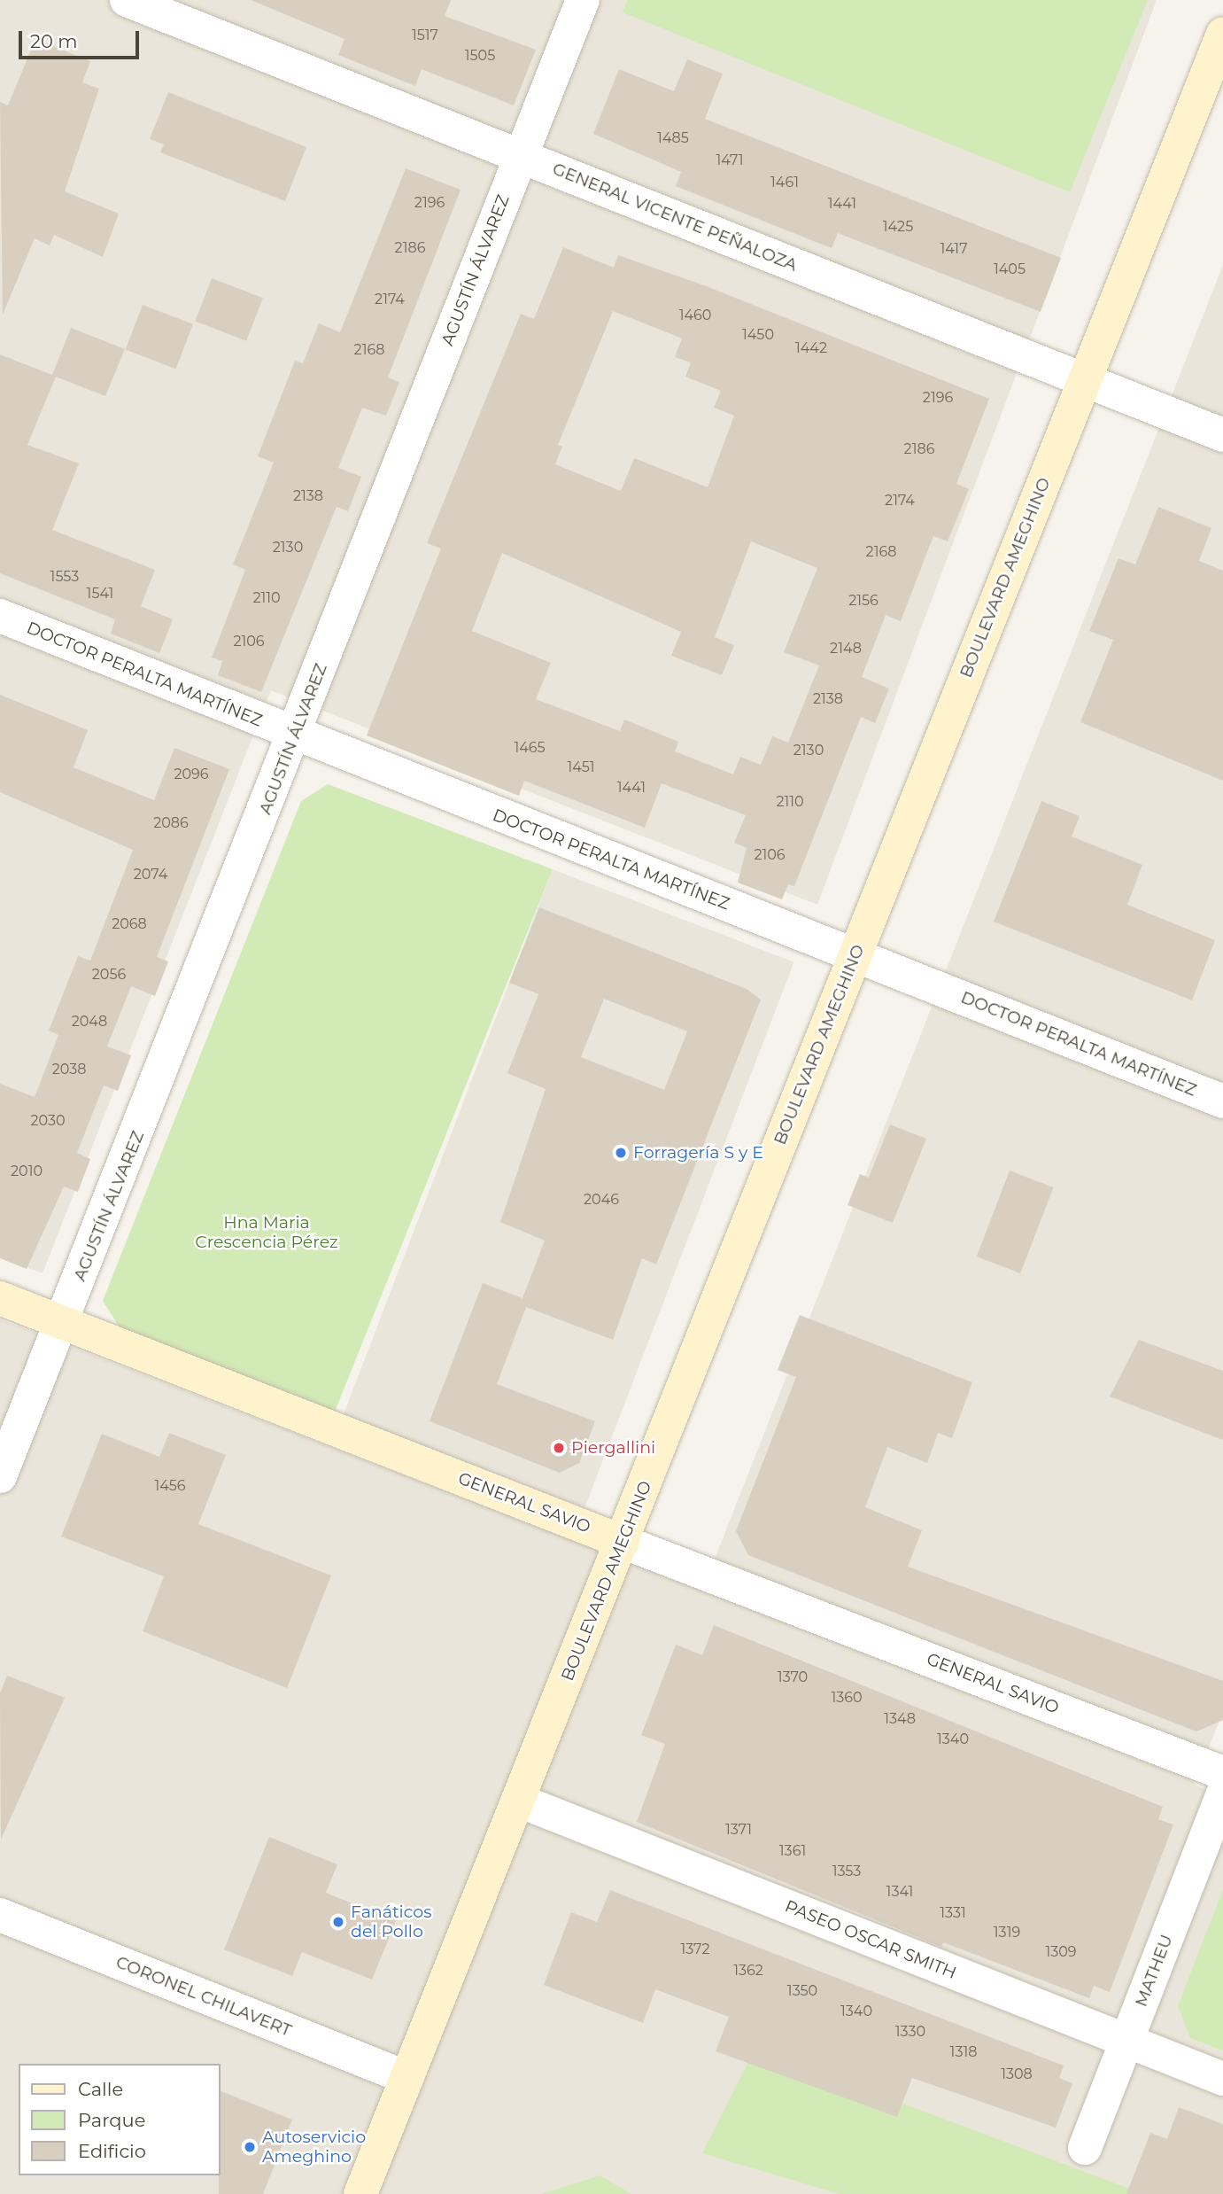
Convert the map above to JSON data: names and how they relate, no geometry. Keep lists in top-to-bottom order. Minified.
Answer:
{"streets":{"main road":["BOULEVARD AMEGHINO","GENERAL SAVIO"],"street":["GENERAL VICENTE PEÑALOZA","AGUSTÍN ÁLVAREZ","DOCTOR PERALTA MARTÍNEZ","PASEO OSCAR SMITH","MATHEU","CORONEL CHILAVERT"]},"crossings":[["GENERAL VICENTE PEÑALOZA","AGUSTÍN ÁLVAREZ"],["GENERAL VICENTE PEÑALOZA","BOULEVARD AMEGHINO"],["AGUSTÍN ÁLVAREZ","DOCTOR PERALTA MARTÍNEZ"],["AGUSTÍN ÁLVAREZ","GENERAL SAVIO"],["BOULEVARD AMEGHINO","DOCTOR PERALTA MARTÍNEZ"],["BOULEVARD AMEGHINO","GENERAL SAVIO"],["BOULEVARD AMEGHINO","PASEO OSCAR SMITH"],["BOULEVARD AMEGHINO","CORONEL CHILAVERT"],["PASEO OSCAR SMITH","MATHEU"]],"parks":["Hna Maria Crescencia Pérez"],"places":["Forragería S y E","Piergallini","Fanáticos del Pollo","Autoservicio Ameghino"],"house_numbers":["1517","1505","1485","1471","1461","2196","1441","1425","2186","1417","1405","2174","1460","1450","1442","2168","2196","2186","2138","2174","2130","2168","1553","1541","2110","2156","2106","2148","2138","1465","2130","1451","2096","1441","2110","2086","2106","2074","2068","2056","2048","2038","2030","2010","2046","1456","1370","1360","1348","1340","1371","1361","1353","1341","1331","1319","1372","1309","1362","1350","1340","1330","1318","1308"],"legend":["Calle","Parque","Edificio"],"scale_bar":"20 m"}
